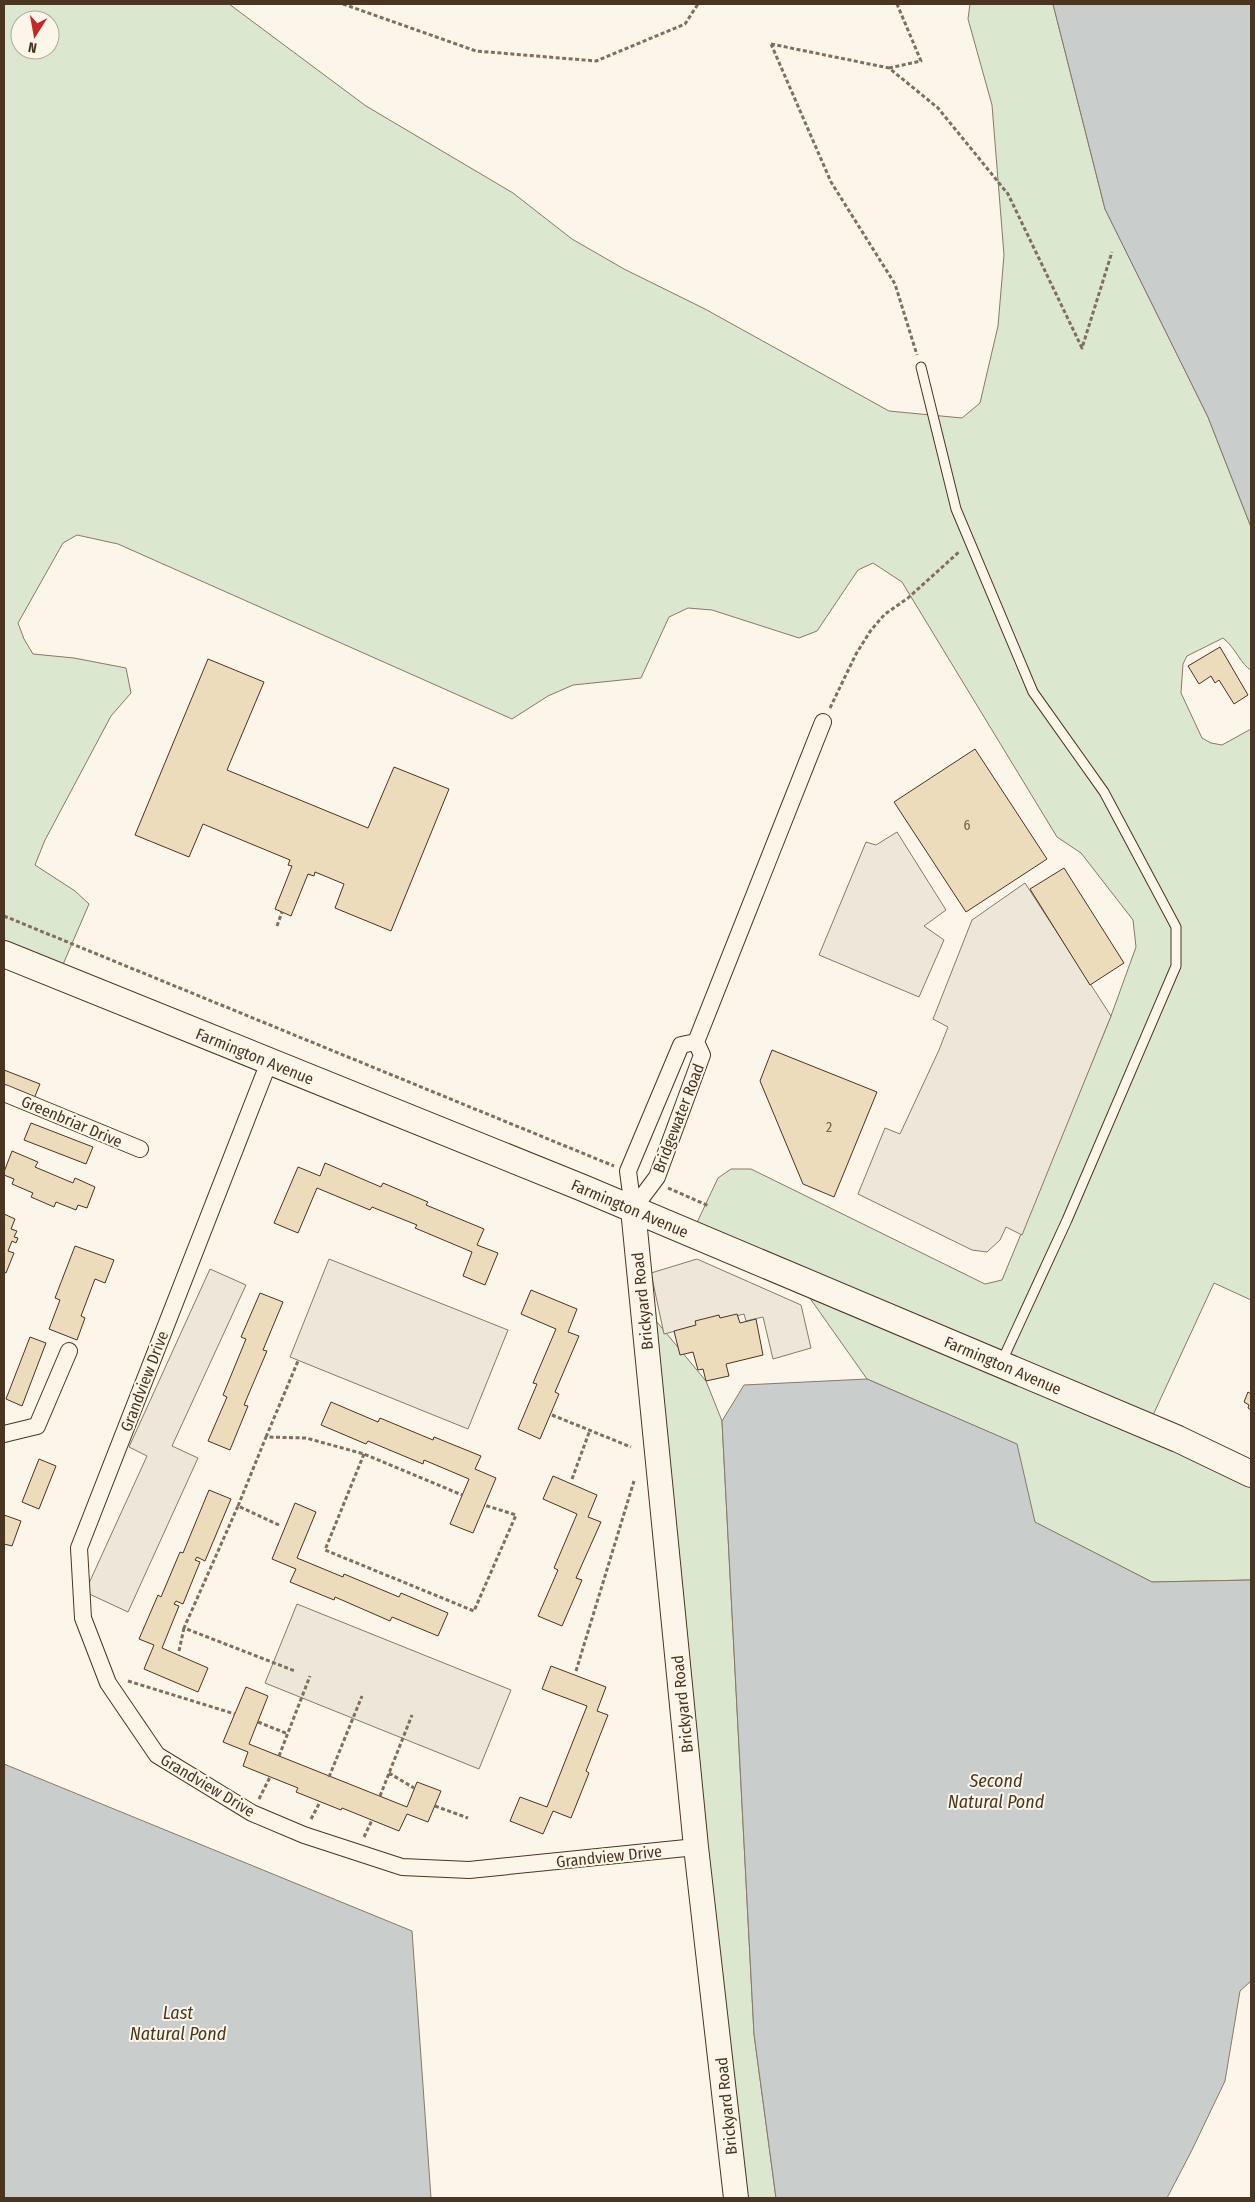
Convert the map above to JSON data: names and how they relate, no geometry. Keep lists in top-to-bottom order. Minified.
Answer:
{"streets":{"main road":["Farmington Avenue"],"street":["Bridgewater Road","Greenbriar Drive","Brickyard Road","Grandview Drive"]},"crossings":[["Farmington Avenue","Bridgewater Road"],["Farmington Avenue","Brickyard Road"],["Farmington Avenue","Grandview Drive"],["Bridgewater Road","Brickyard Road"],["Brickyard Road","Grandview Drive"]],"water":["Second Natural Pond","Last Natural Pond"],"house_numbers":["6","2"],"north":"bottom"}
